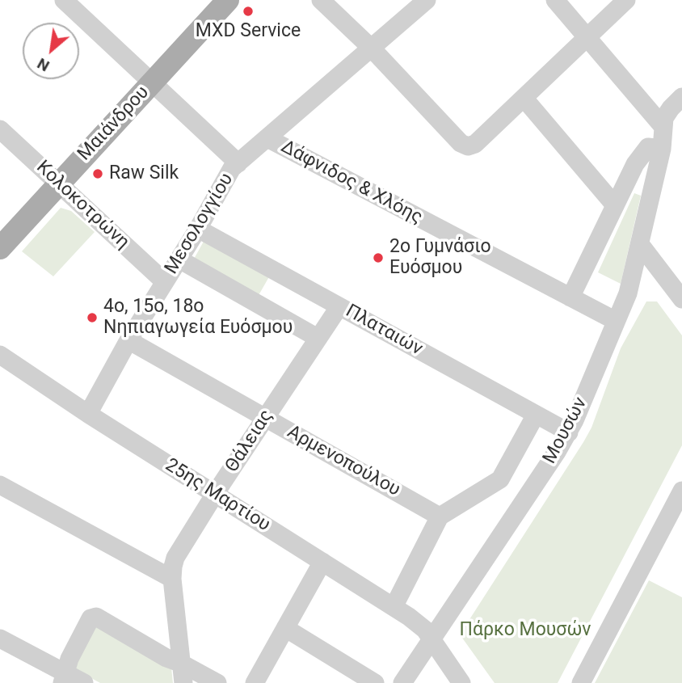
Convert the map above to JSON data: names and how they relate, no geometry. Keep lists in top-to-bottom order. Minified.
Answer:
{"streets":{"main road":["Μαιάνδρου"],"street":["Δάφνιδος & Χλόης","Κολοκοτρώνη","Μεσολογγίου","Πλαταιών","Μουσών","Θάλειας","Αρμενοπούλου","25ης Μαρτίου"]},"crossings":[["Μαιάνδρου","Κολοκοτρώνη"],["Δάφνιδος & Χλόης","Μεσολογγίου"],["Δάφνιδος & Χλόης","Μουσών"],["Κολοκοτρώνη","Μεσολογγίου"],["Μεσολογγίου","Πλαταιών"],["Μεσολογγίου","Αρμενοπούλου"],["Μεσολογγίου","25ης Μαρτίου"],["Πλαταιών","Μουσών"],["Πλαταιών","Θάλειας"],["Μουσών","Αρμενοπούλου"],["Μουσών","25ης Μαρτίου"],["Θάλειας","Αρμενοπούλου"],["Θάλειας","25ης Μαρτίου"]],"parks":["Πάρκο Μουσών"],"places":["MXD Service","Raw Silk","2ο Γυμνάσιο Ευόσμου","4ο, 15ο, 18ο Νηπιαγωγεία Ευόσμου"],"north":"bottom left"}
